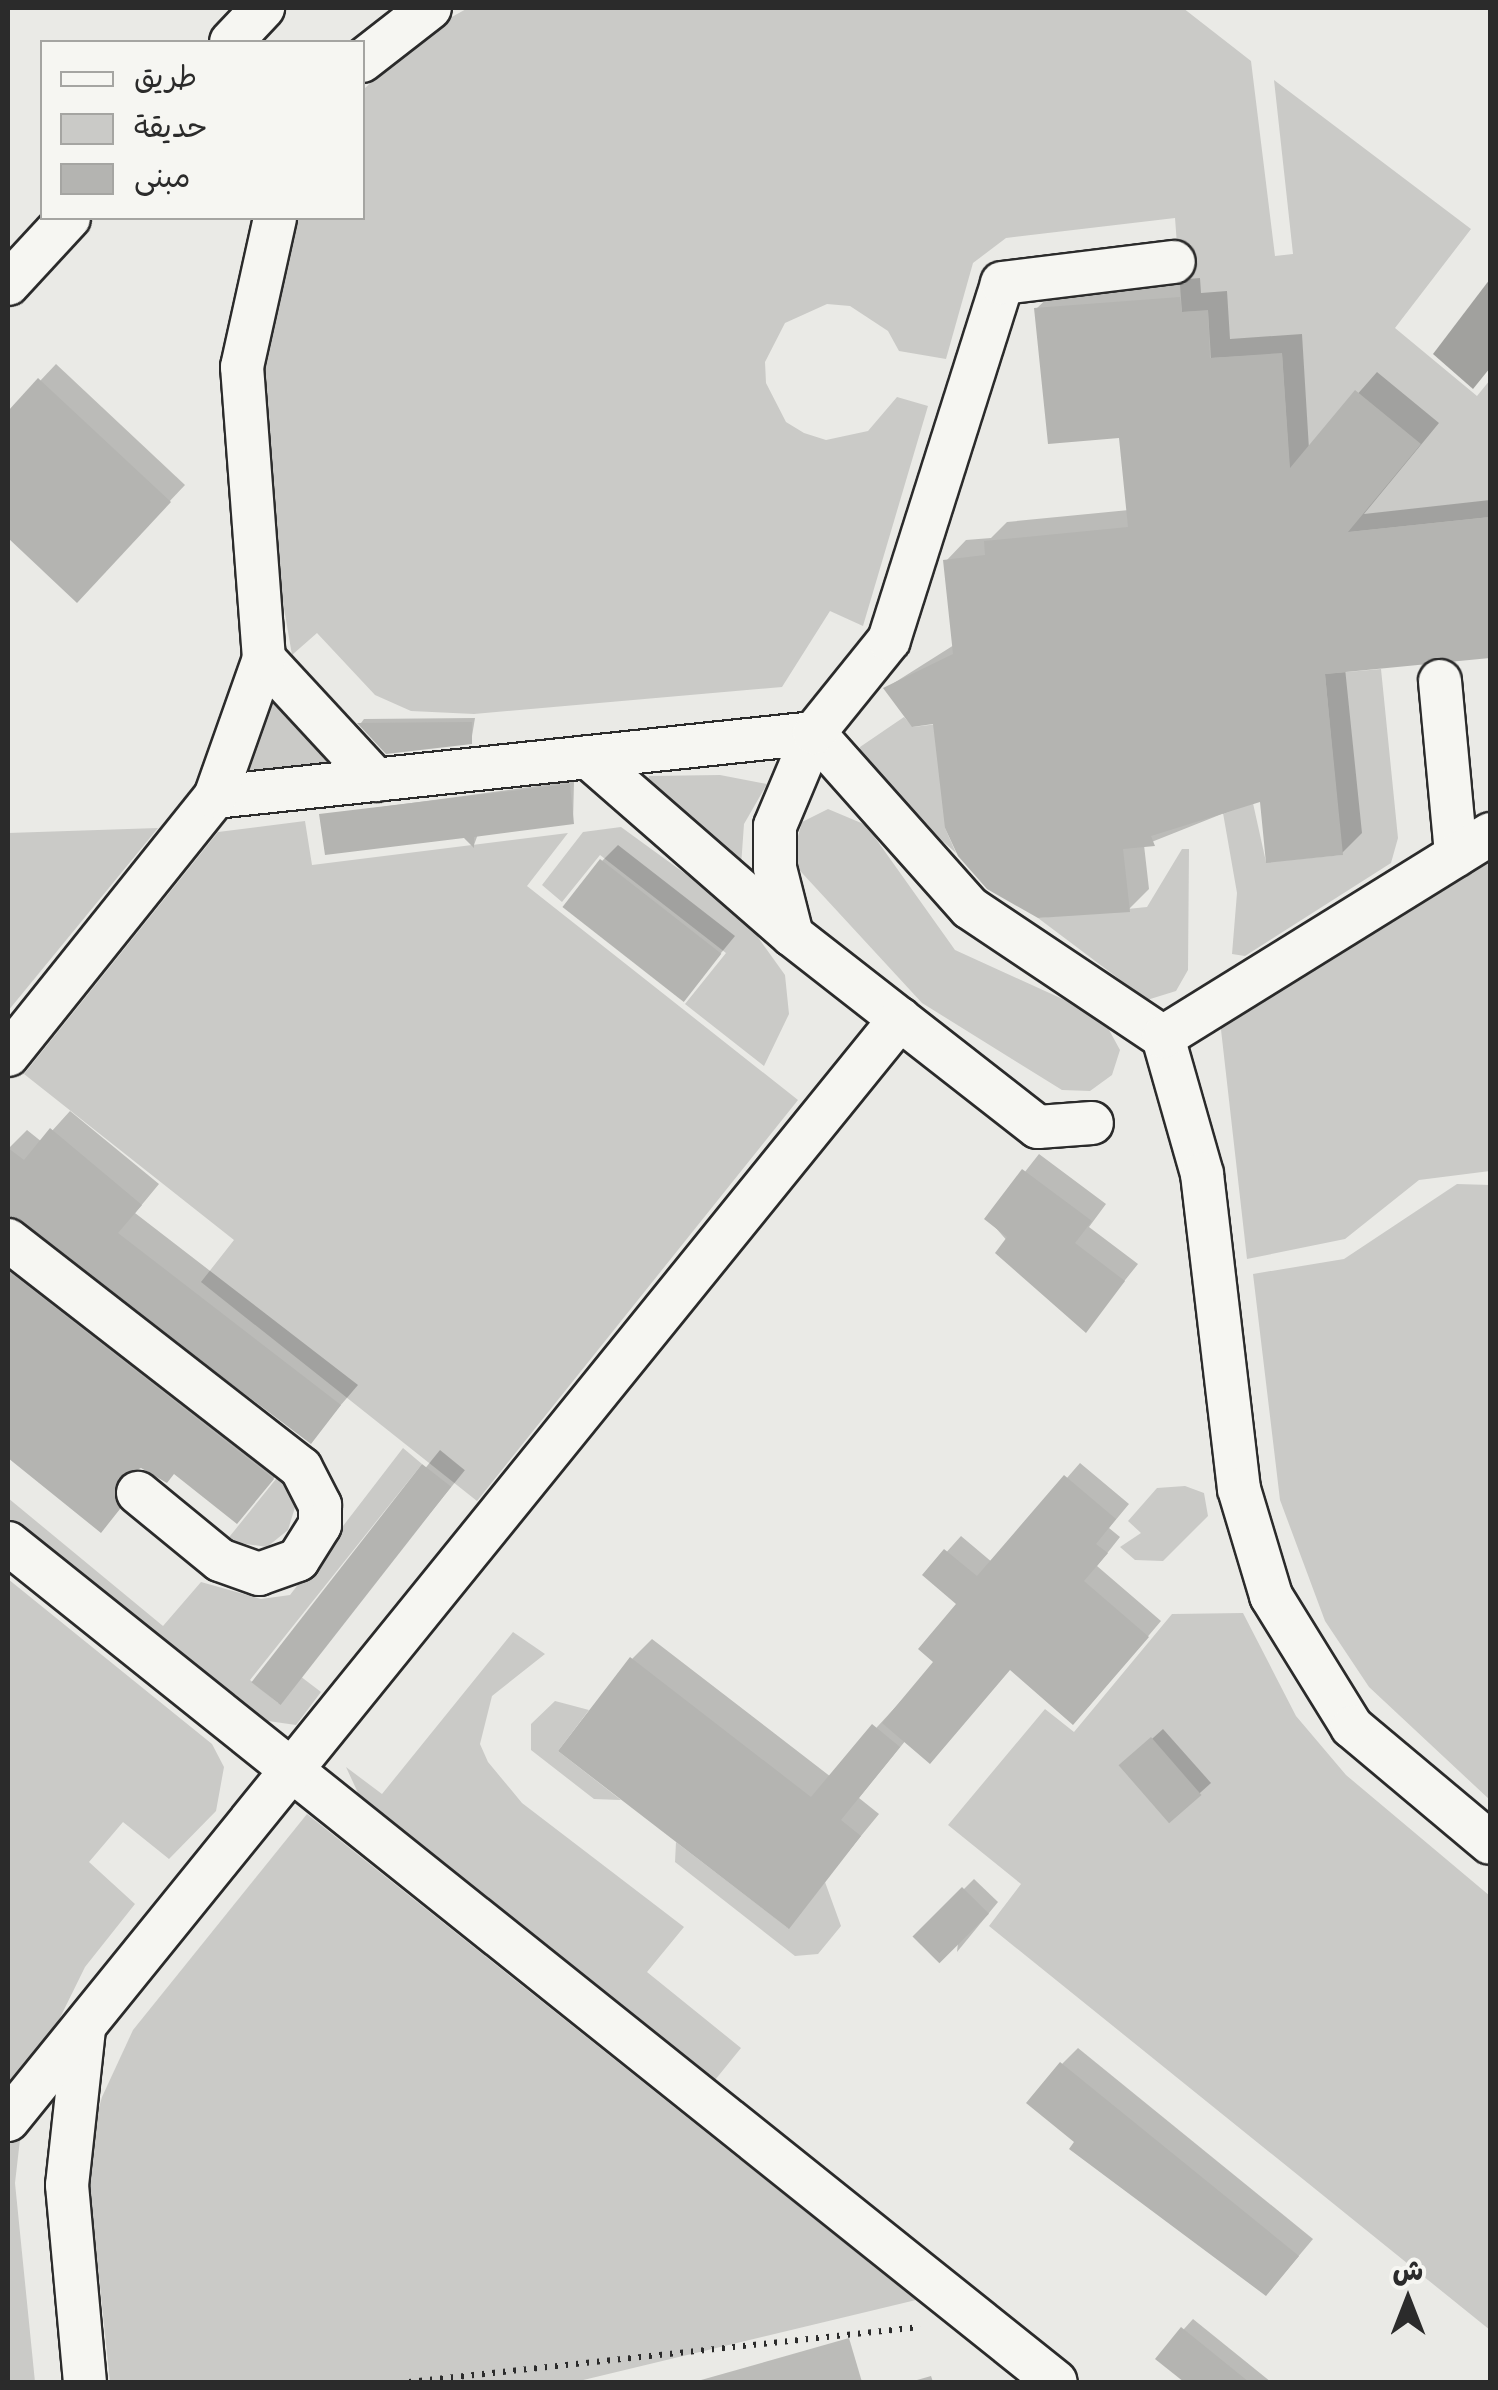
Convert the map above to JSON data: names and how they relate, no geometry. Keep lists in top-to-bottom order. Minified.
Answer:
{"legend":["طريق","حديقة","مبنى"],"north":"top"}
